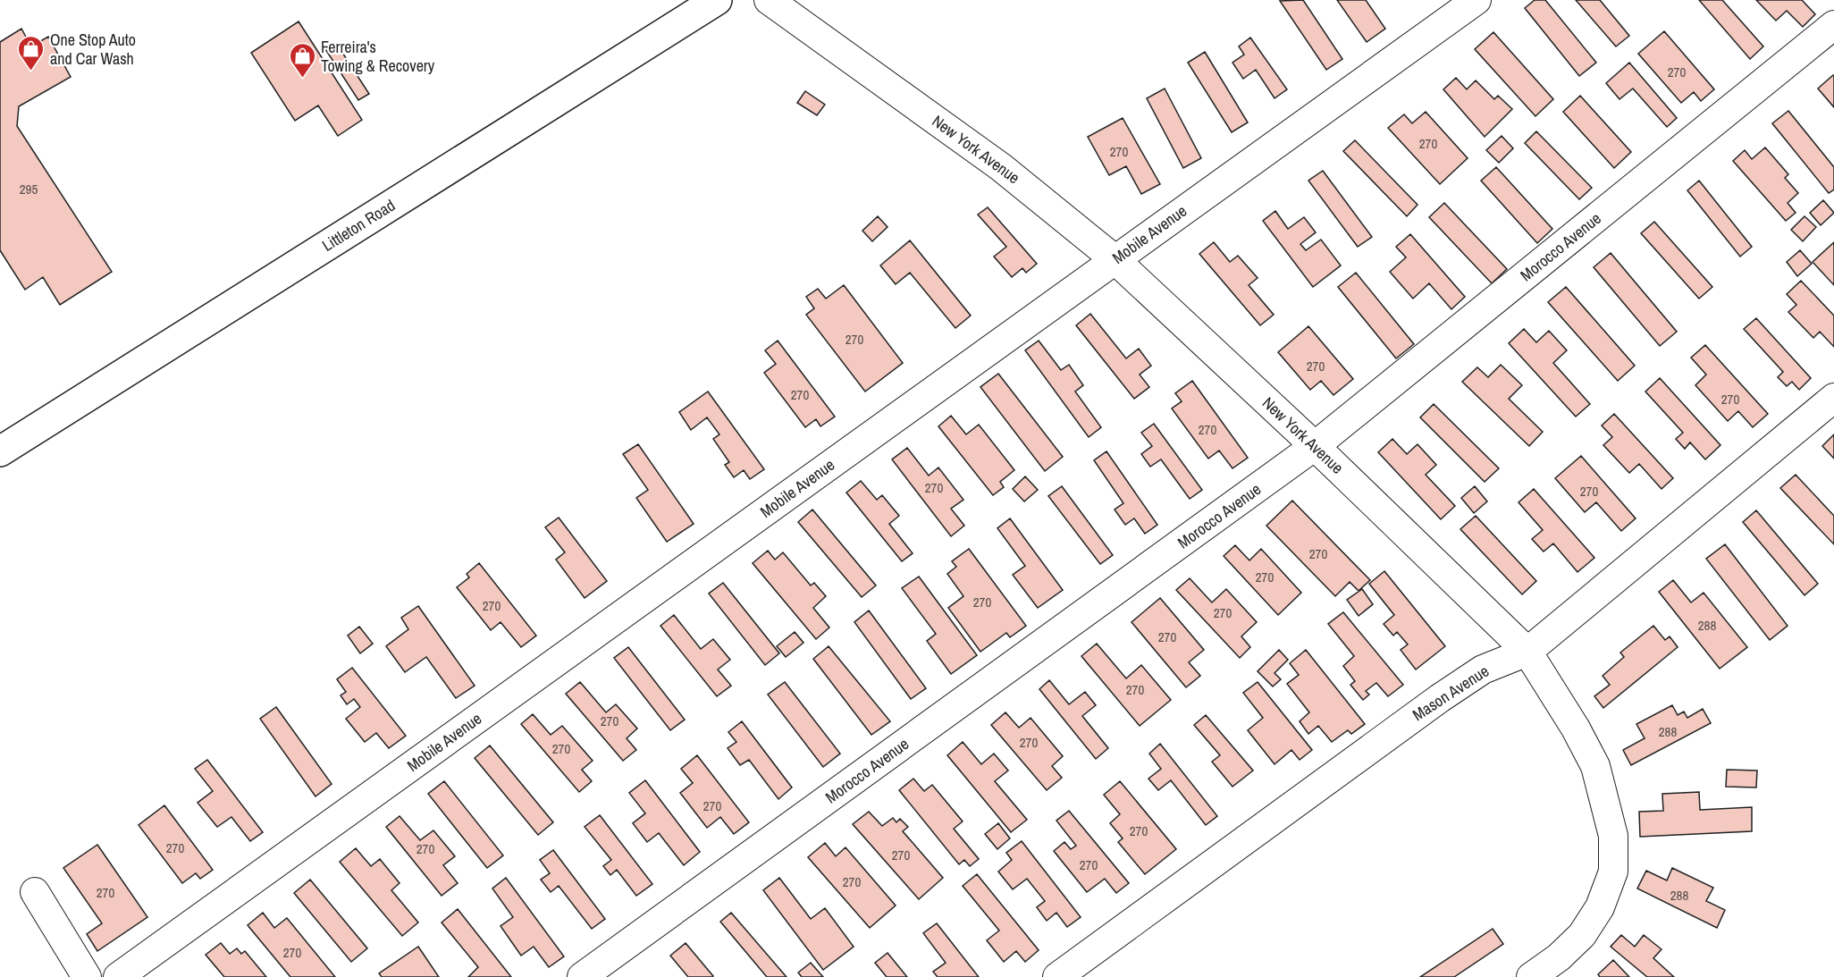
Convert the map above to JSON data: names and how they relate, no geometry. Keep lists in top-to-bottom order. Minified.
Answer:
{"streets":{"main road":["Littleton Road"],"street":["New York Avenue","Mobile Avenue","Morocco Avenue","Mason Avenue"]},"crossings":[["New York Avenue","Mobile Avenue"],["New York Avenue","Morocco Avenue"],["New York Avenue","Mason Avenue"]],"places":{"shop":["One Stop Auto and Car Wash","Ferreira's Towing & Recovery"]},"house_numbers":["270","270","270","295","270","270","270","270","270","270","270","270","270","270","270","270","288","270","270","270","288","270","270","270","270","270","270","270","270","270","270","288","270"]}
